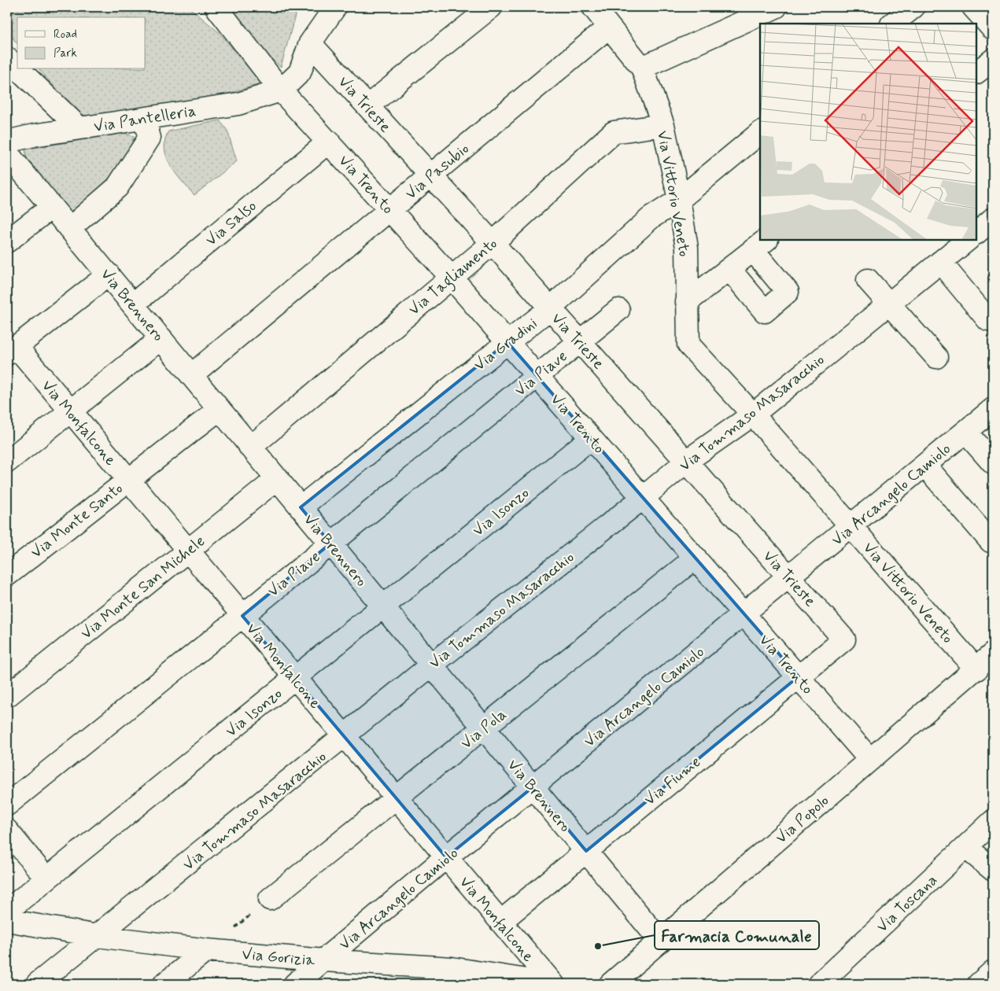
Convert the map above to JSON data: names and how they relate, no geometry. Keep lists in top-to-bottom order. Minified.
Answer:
{"streets":{"street":["Via Trieste","Via Pantelleria","Via Pasubio","Via Trento","Via Vittorio Veneto","Via Salso","Via Tagliamento","Via Brennero","Via Gradini","Via Piave","Via Tommaso Masaracchio","Via Monfalcone","Via Arcangelo Camiolo","Via Isonzo","Via Monte Santo","Via Monte San Michele","Via Pola","Via Fiume","Via Popolo","Via Toscana","Via Gorizia"]},"crossings":[["Via Trieste","Via Pasubio"],["Via Trieste","Via Tagliamento"],["Via Trieste","Via Gradini"],["Via Trieste","Via Piave"],["Via Trieste","Via Tommaso Masaracchio"],["Via Trieste","Via Arcangelo Camiolo"],["Via Trieste","Via Fiume"],["Via Pantelleria","Via Trento"],["Via Pantelleria","Via Brennero"],["Via Pasubio","Via Trento"],["Via Pasubio","Via Vittorio Veneto"],["Via Pasubio","Via Brennero"],["Via Trento","Via Salso"],["Via Trento","Via Tagliamento"],["Via Trento","Via Gradini"],["Via Trento","Via Piave"],["Via Trento","Via Tommaso Masaracchio"],["Via Trento","Via Arcangelo Camiolo"],["Via Trento","Via Isonzo"],["Via Trento","Via Pola"],["Via Trento","Via Fiume"],["Via Trento","Via Popolo"],["Via Vittorio Veneto","Via Tagliamento"],["Via Vittorio Veneto","Via Gradini"],["Via Vittorio Veneto","Via Tommaso Masaracchio"],["Via Vittorio Veneto","Via Arcangelo Camiolo"],["Via Vittorio Veneto","Via Popolo"],["Via Salso","Via Brennero"],["Via Tagliamento","Via Brennero"],["Via Brennero","Via Gradini"],["Via Brennero","Via Piave"],["Via Brennero","Via Tommaso Masaracchio"],["Via Brennero","Via Arcangelo Camiolo"],["Via Brennero","Via Isonzo"],["Via Brennero","Via Monte Santo"],["Via Brennero","Via Monte San Michele"],["Via Brennero","Via Pola"],["Via Brennero","Via Fiume"],["Via Brennero","Via Popolo"],["Via Piave","Via Monfalcone"],["Via Tommaso Masaracchio","Via Monfalcone"],["Via Tommaso Masaracchio","Via Gorizia"],["Via Monfalcone","Via Arcangelo Camiolo"],["Via Monfalcone","Via Isonzo"],["Via Monfalcone","Via Monte Santo"],["Via Monfalcone","Via Monte San Michele"],["Via Monfalcone","Via Pola"],["Via Monfalcone","Via Fiume"],["Via Monfalcone","Via Gorizia"],["Via Arcangelo Camiolo","Via Gorizia"]],"places":["Farmacia Comunale"],"legend":["Road","Park"]}
